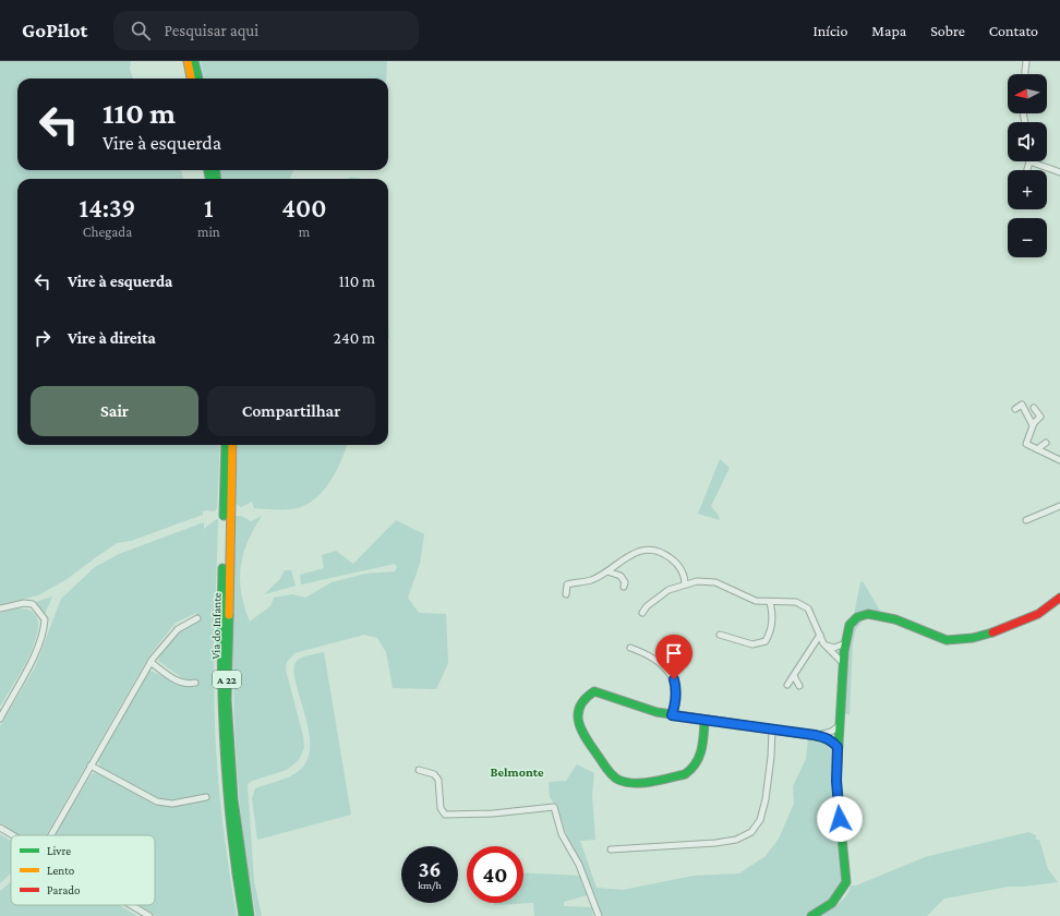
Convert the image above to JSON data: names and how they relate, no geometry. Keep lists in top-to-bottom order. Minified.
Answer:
{"streets":{"main road":["Via do Infante","A 22"]},"districts":["Belmonte"],"legend":["Livre","Lento","Parado"],"north":"left","page":{"header":"GoPilot","search":"Pesquisar aqui","nav":["Início","Mapa","Sobre","Contato"],"map_buttons":["+","−"],"turn":["110 m","Vire à esquerda"],"eta":["14:39","Chegada","1","min","400","m"],"list":[{"name":"Vire à esquerda","value":"110 m"},{"name":"Vire à direita","value":"240 m"}],"buttons":["Sair","Compartilhar"],"speed":"36 km/h","limit":"40"}}
